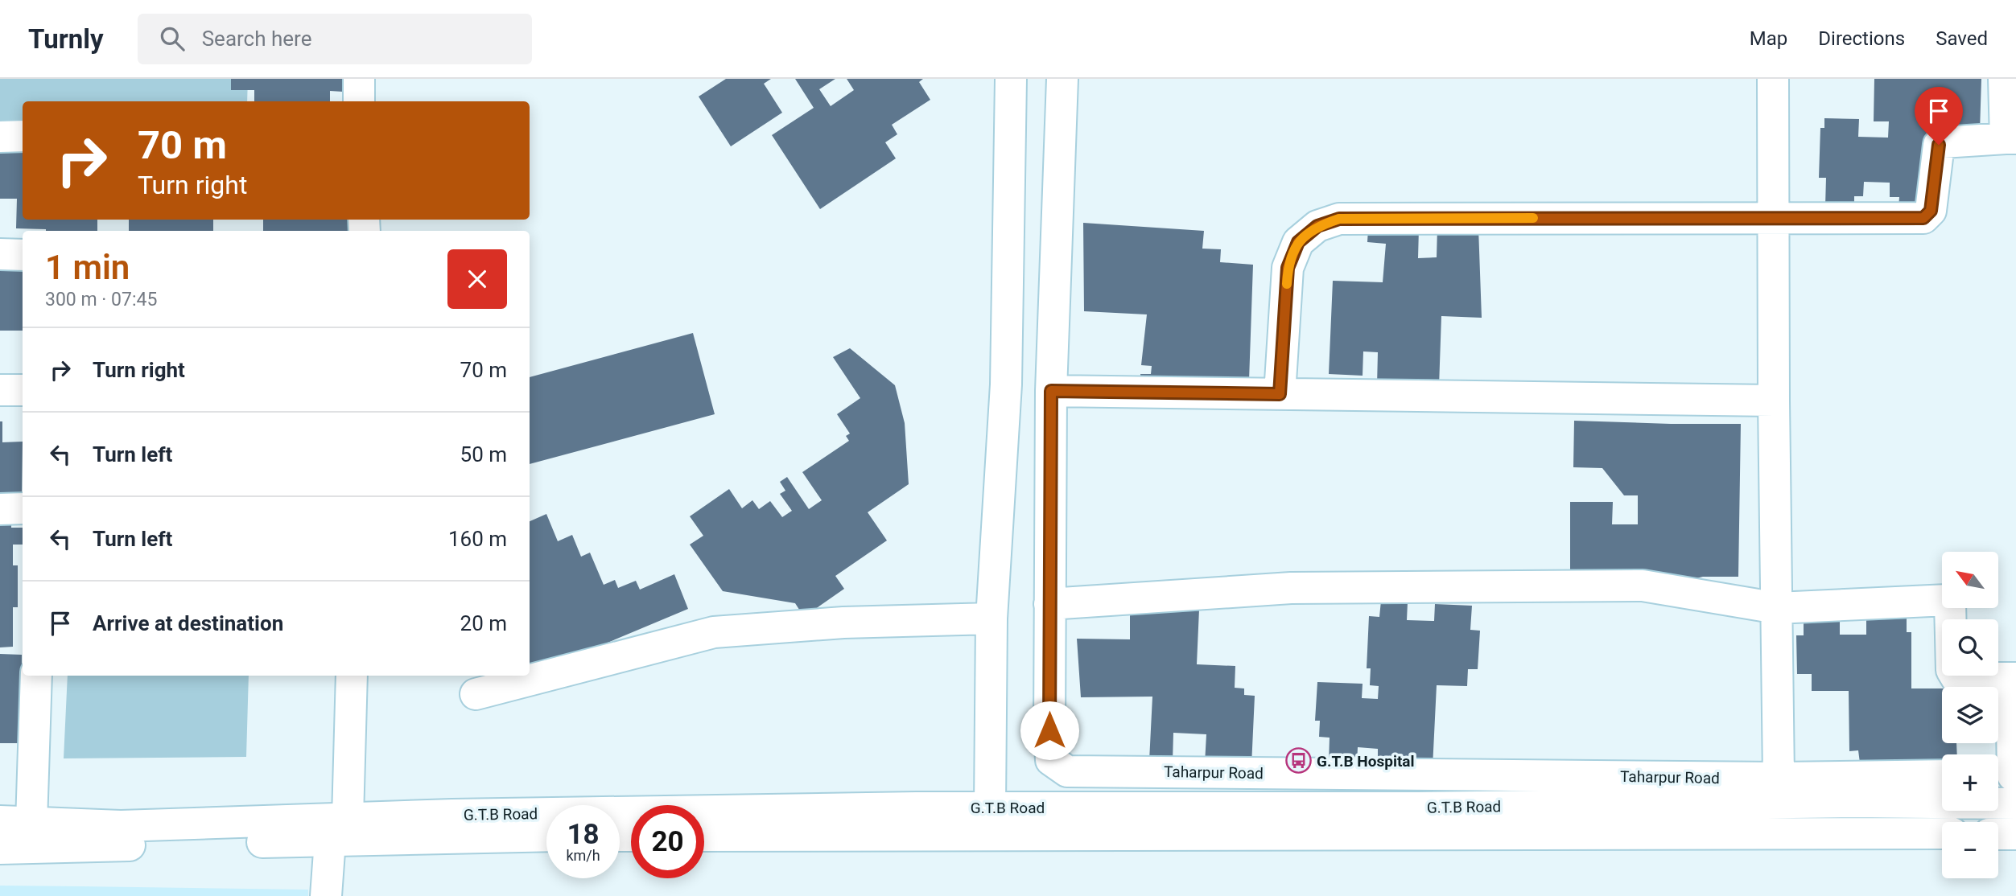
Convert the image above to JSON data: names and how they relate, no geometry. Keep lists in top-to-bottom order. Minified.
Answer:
{"streets":{"main road":["Taharpur Road","G.T.B Road"]},"places":{"bus stop":["G.T.B Hospital"]},"north":"top left","page":{"header":"Turnly","search":"Search here","nav":["Map","Directions","Saved"],"turn":["70 m","Turn right"],"heading":["1 min","300 m · 07:45"],"list":[{"name":"Turn right","value":"70 m"},{"name":"Turn left","value":"50 m"},{"name":"Turn left","value":"160 m"},{"name":"Arrive at destination","value":"20 m"}],"map_buttons":["+","−"],"speed":"18 km/h","limit":"20"}}
